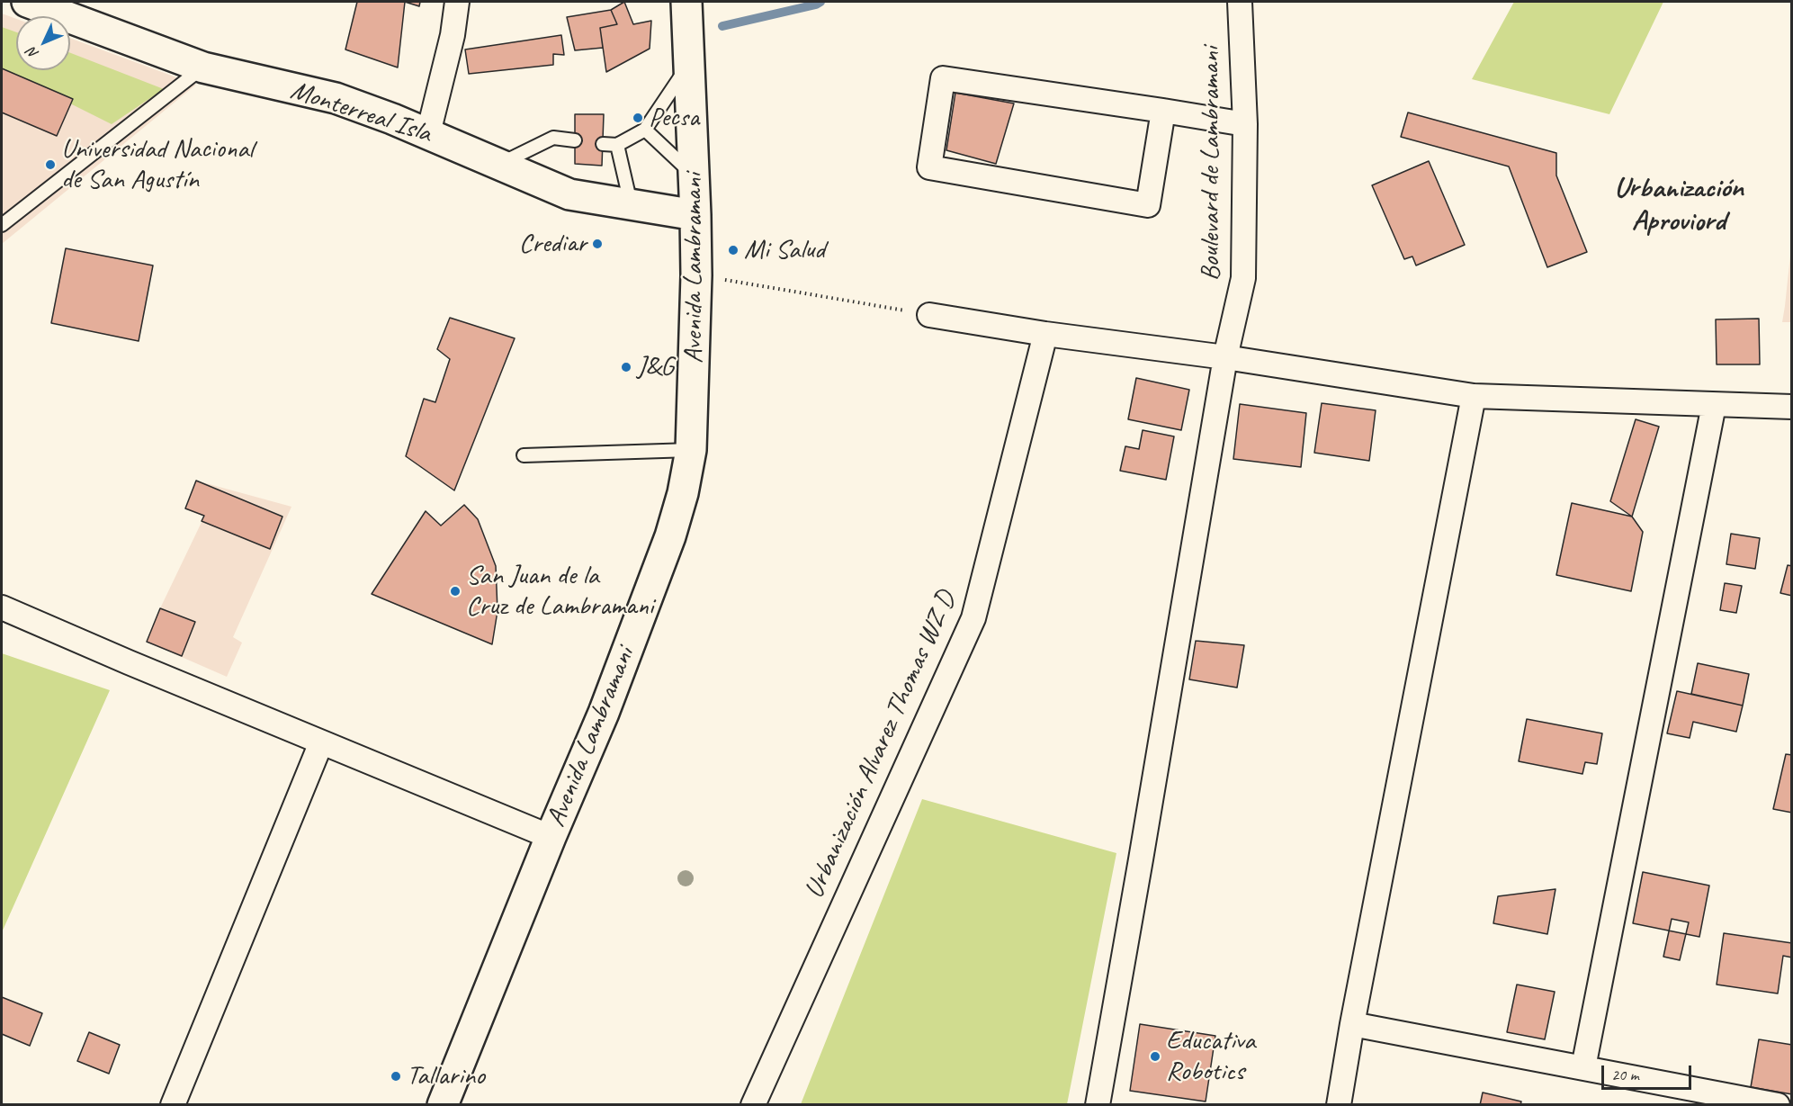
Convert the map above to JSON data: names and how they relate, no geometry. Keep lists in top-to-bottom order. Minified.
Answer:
{"streets":{"main road":["Monterreal Isla","Avenida Lambramani"],"street":["Boulevard de Lambramani","Urbanización Alvarez Thomas WZ D"]},"crossings":[["Monterreal Isla","Avenida Lambramani"]],"districts":["Urbanización Aproviord"],"places":["Pecsa","Universidad Nacional de San Agustín","Crediar","Mi Salud","J&G","San Juan de la Cruz de Lambramani","Educativa Robotics","Tallarino"],"scale_bar":"20 m","north":"bottom left"}
